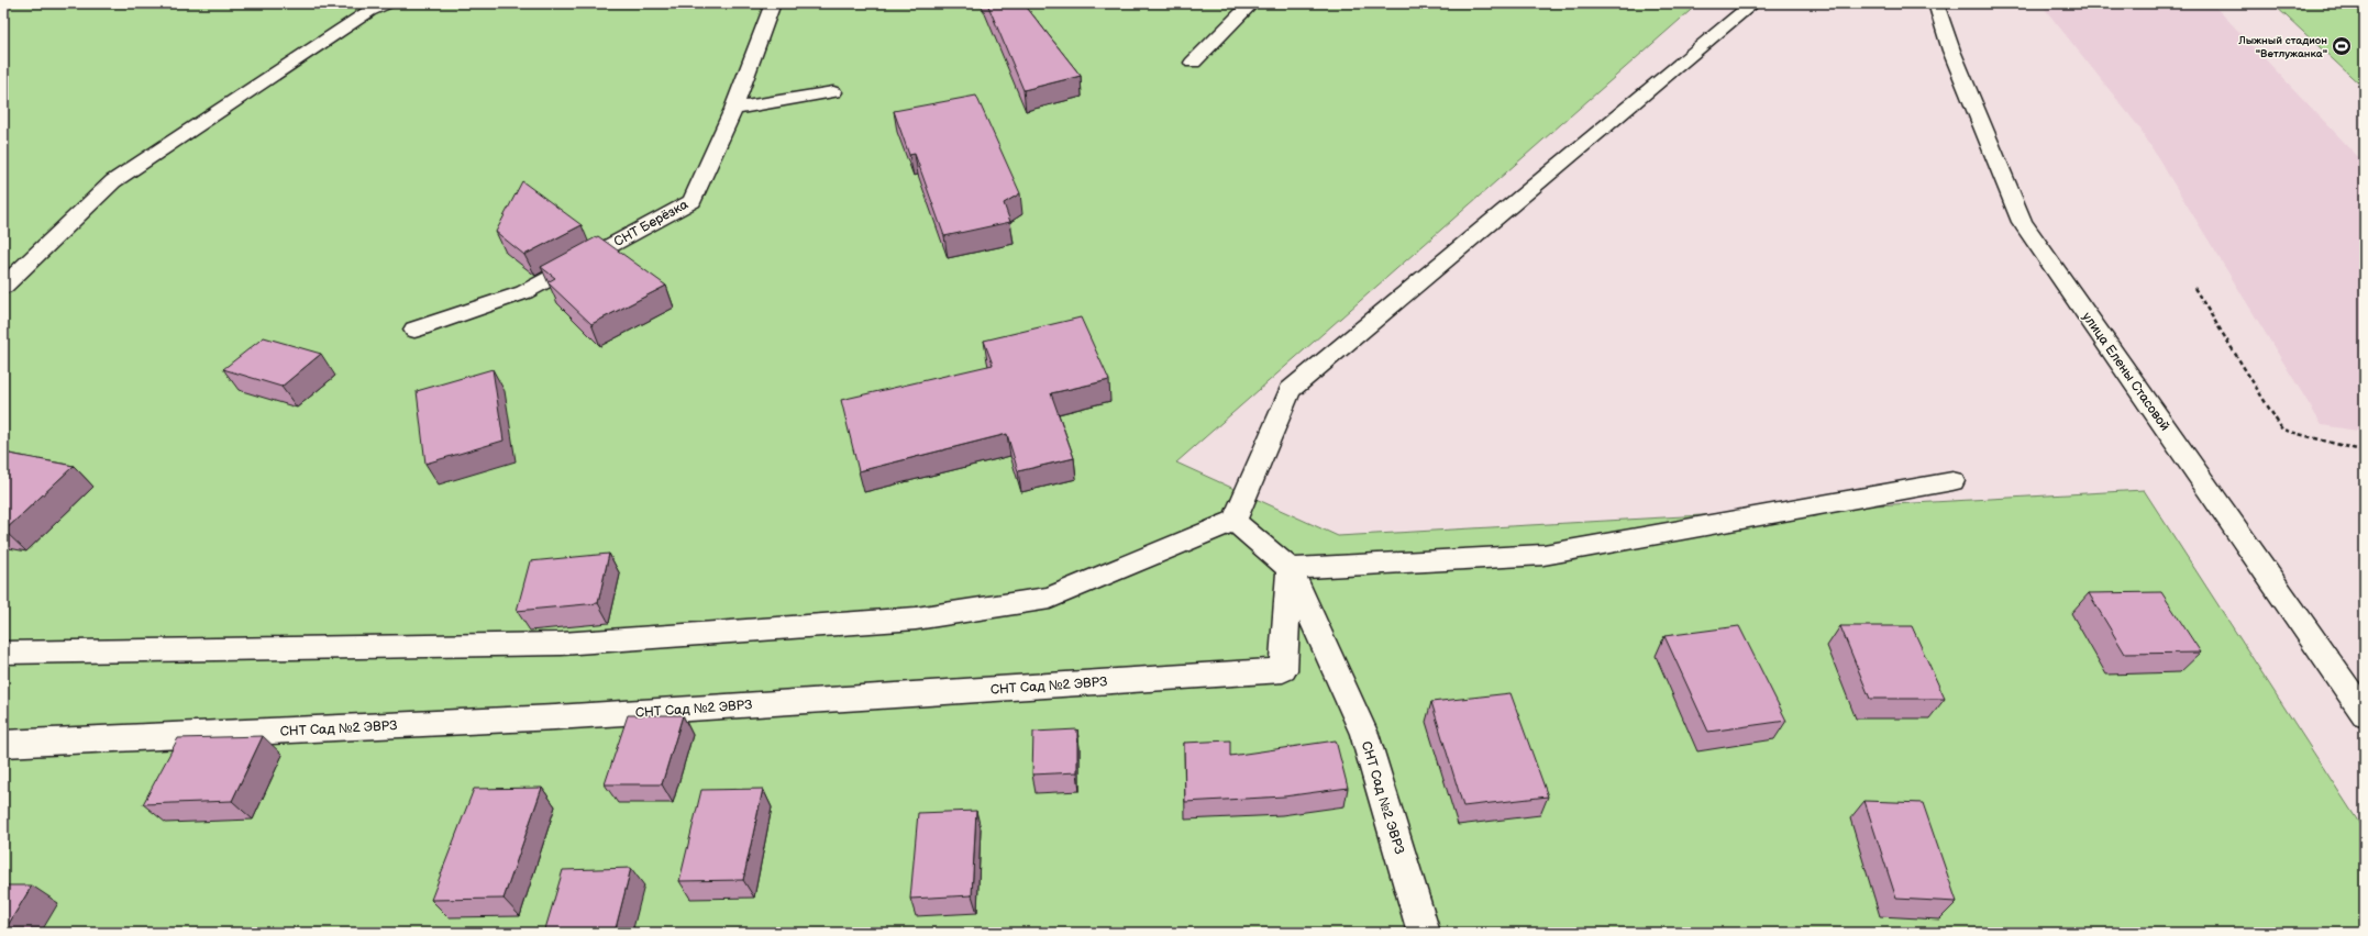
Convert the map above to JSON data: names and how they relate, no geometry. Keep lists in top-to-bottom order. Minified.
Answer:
{"streets":{"street":["СНТ Берёзка","улица Елены Стасовой","СНТ Сад №2 ЭВРЗ"]},"places":{"sports":["Лыжный стадион \"Ветлужанка\""]}}
